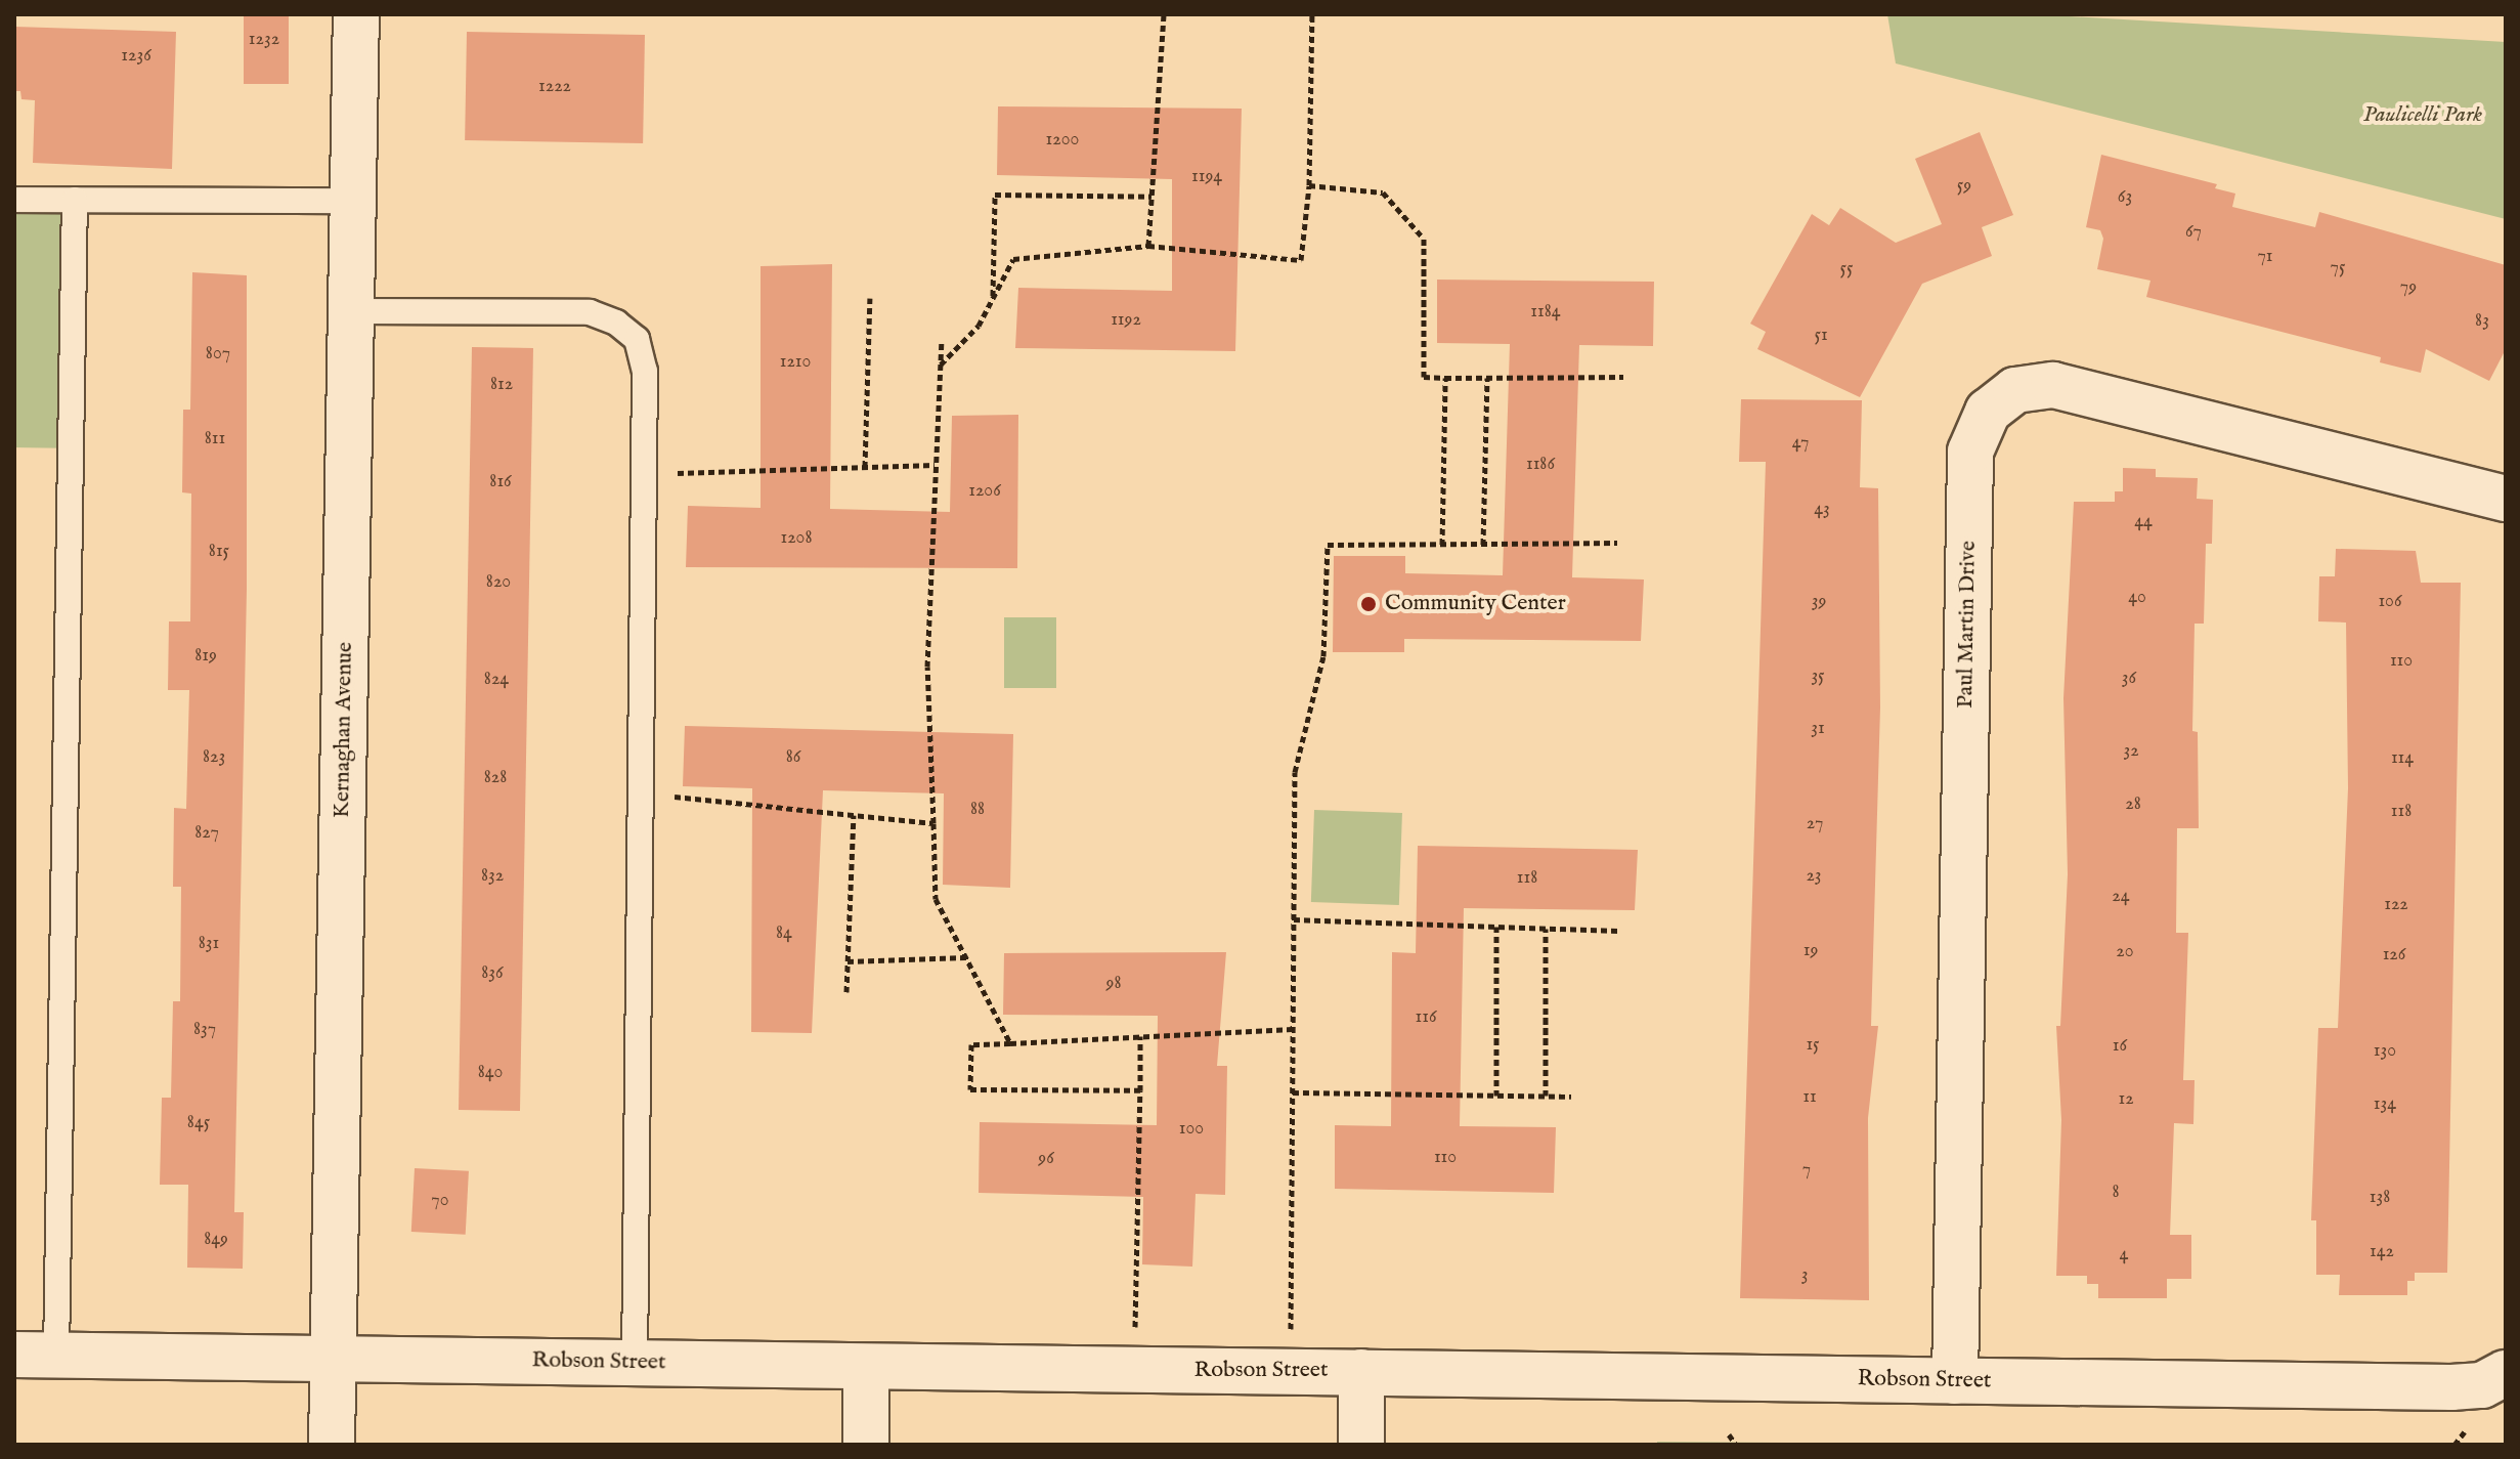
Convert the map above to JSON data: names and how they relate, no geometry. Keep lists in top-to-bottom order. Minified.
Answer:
{"streets":{"street":["Paul Martin Drive","Kernaghan Avenue","Robson Street"]},"crossings":[["Paul Martin Drive","Robson Street"],["Kernaghan Avenue","Robson Street"]],"parks":["Paulicelli Park"],"places":["Community Center"],"house_numbers":["1232","1236","1222","1200","1194","59","63","67","71","75","55","79","1184","1192","83","51","807","1210","812","811","47","1186","816","1206","43","44","1208","815","820","40","39","106","819","110","35","36","824","31","32","823","86","114","828","28","88","118","27","827","832","23","118","24","122","84","831","19","20","126","836","98","116","837","15","16","130","840","11","12","134","845","100","110","96","7","8","138","70","849","142","4","3"]}
